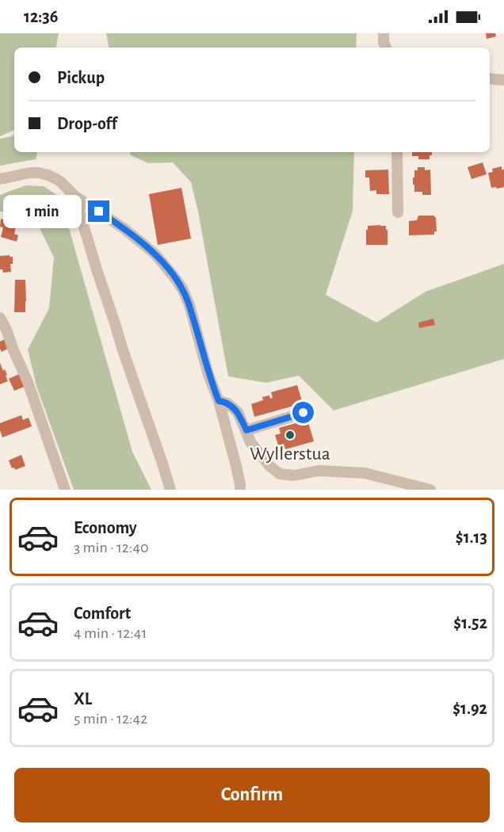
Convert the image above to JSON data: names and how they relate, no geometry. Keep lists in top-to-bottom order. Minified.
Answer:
{"places":["Wyllerstua"],"page":{"status":"12:36","banner":["Pickup","Drop-off"],"bubble":"1 min","list":[{"name":"Economy","note":"3 min · 12:40","value":"$1.13"},{"name":"Comfort","note":"4 min · 12:41","value":"$1.52"},{"name":"XL","note":"5 min · 12:42","value":"$1.92"}],"buttons":"Confirm"}}
